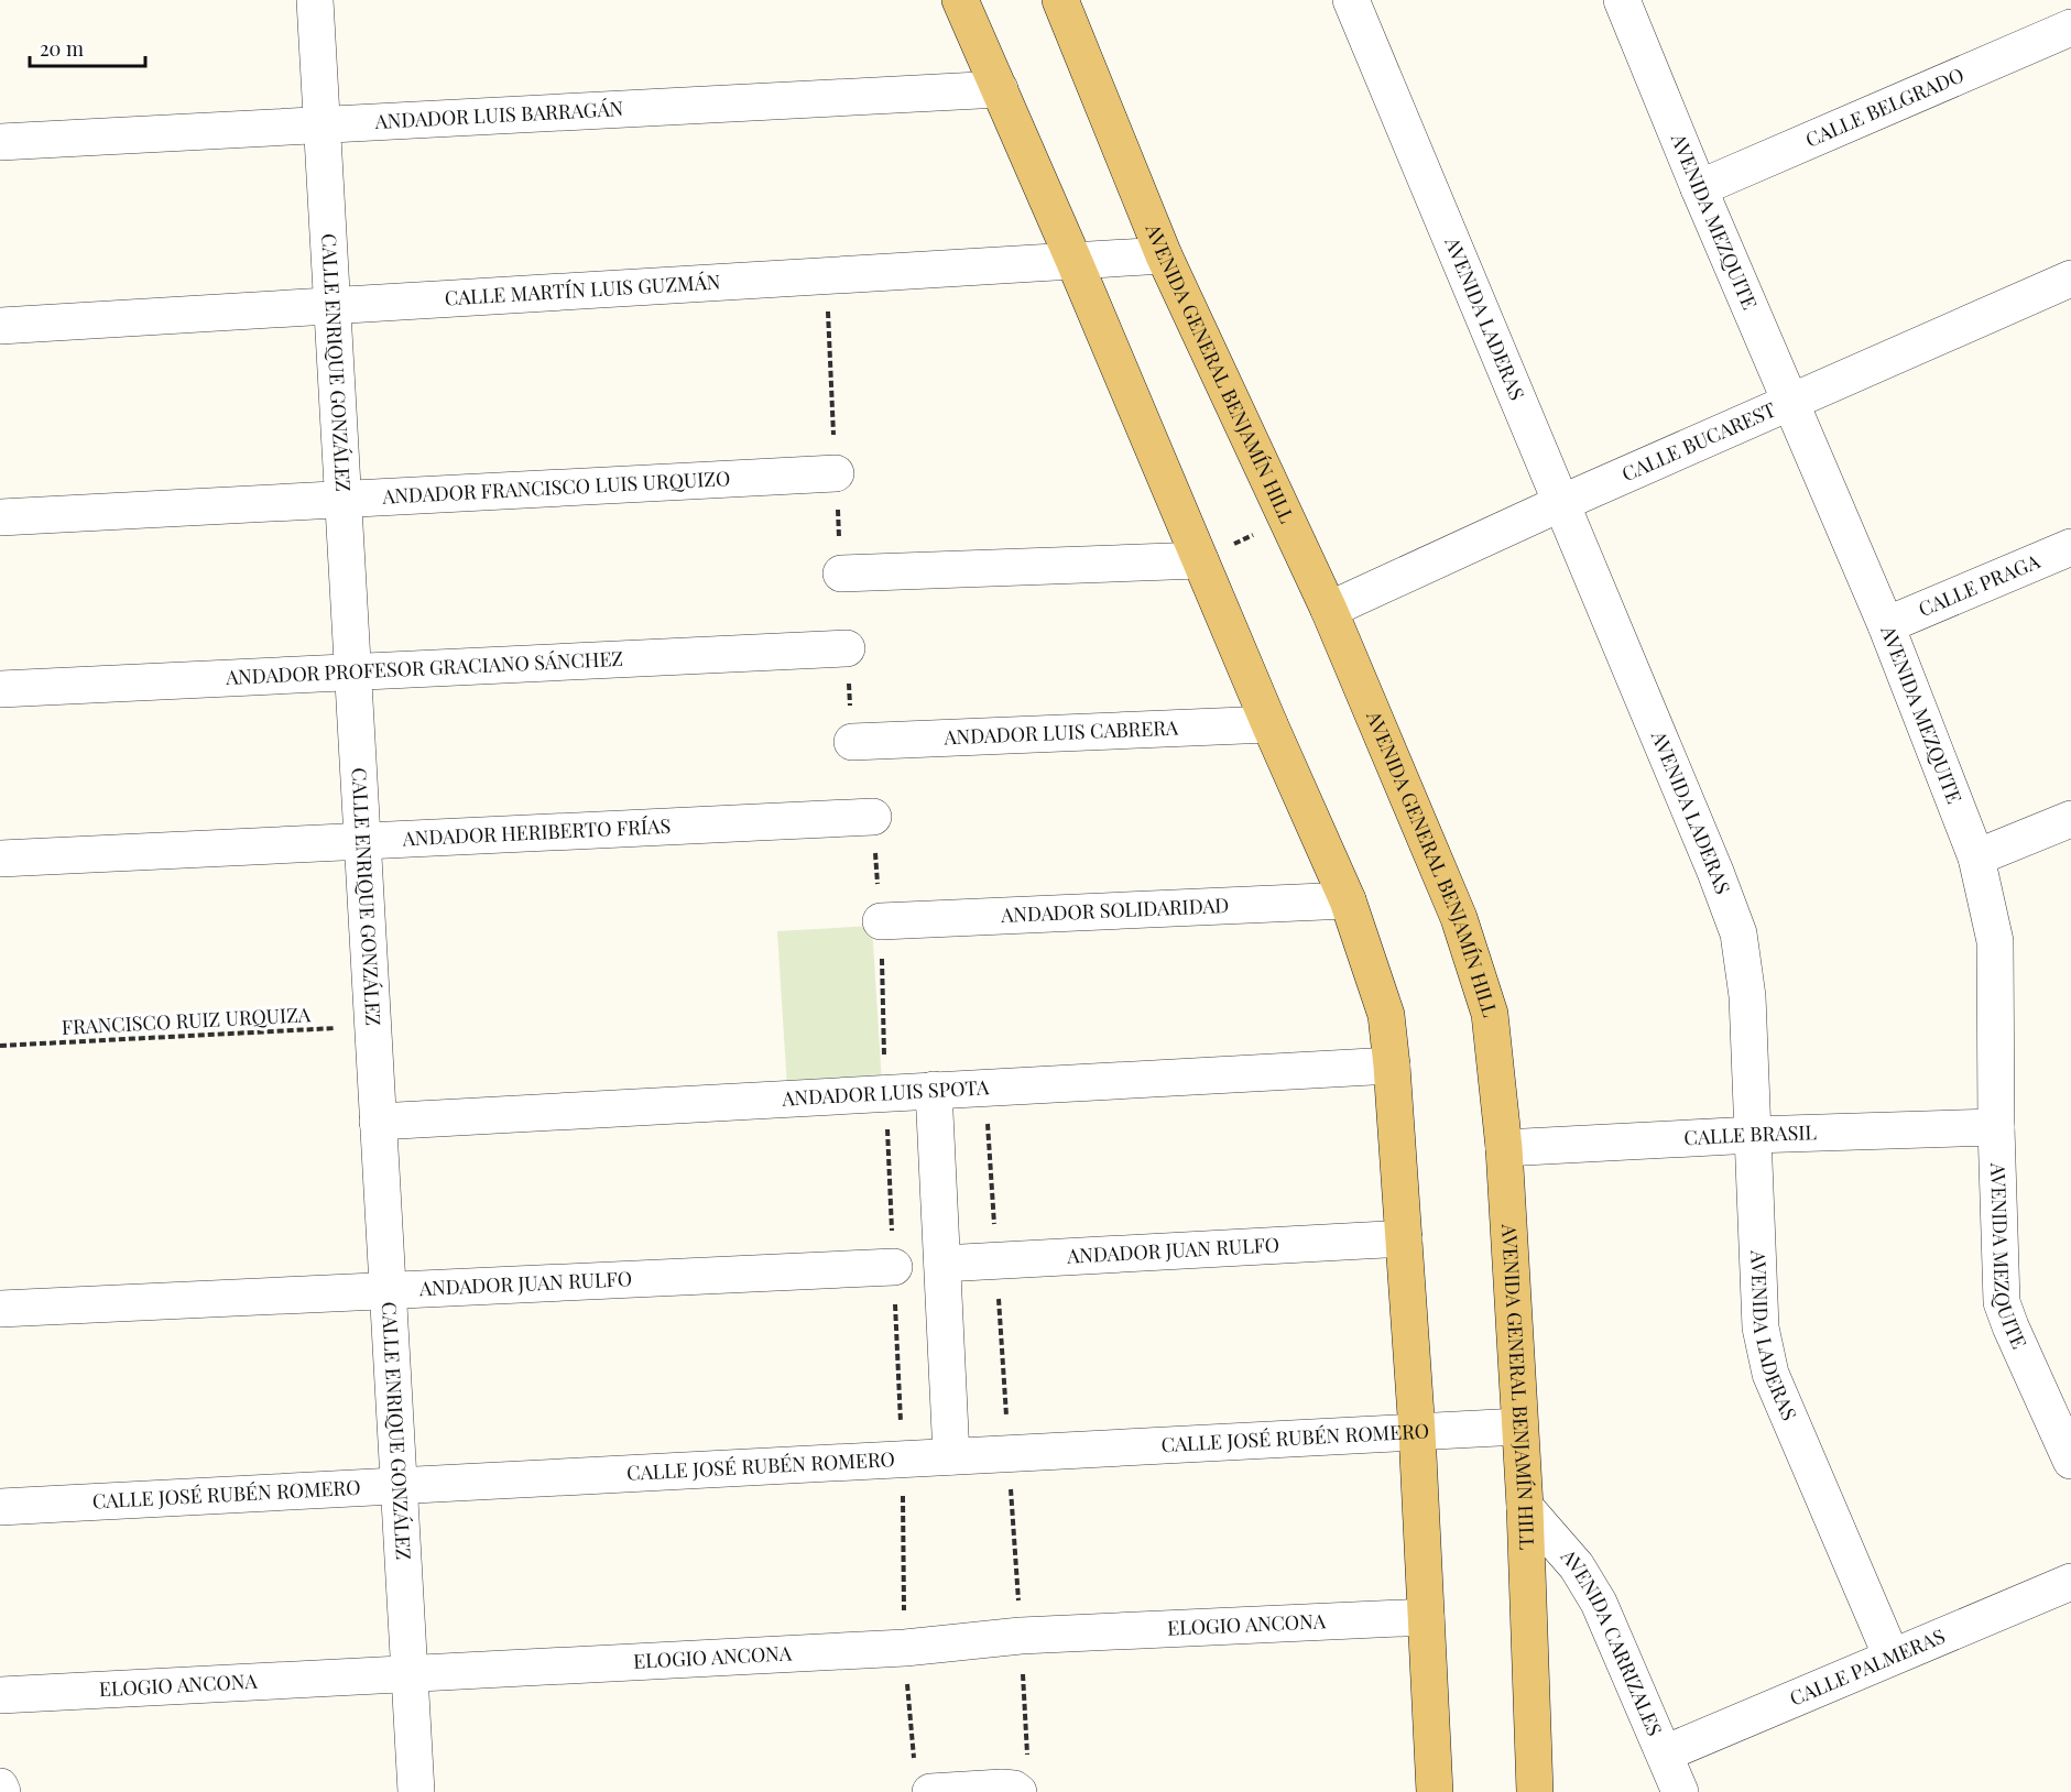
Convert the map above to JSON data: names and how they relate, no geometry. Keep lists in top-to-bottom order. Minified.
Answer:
{"streets":{"main road":["AVENIDA GENERAL BENJAMÍN HILL"],"street":["CALLE BELGRADO","ANDADOR LUIS BARRAGÁN","AVENIDA MEZQUITE","CALLE MARTÍN LUIS GUZMÁN","AVENIDA LADERAS","CALLE ENRIQUE GONZÁLEZ","CALLE BUCAREST","ANDADOR FRANCISCO LUIS URQUIZO","CALLE PRAGA","ANDADOR PROFESOR GRACIANO SÁNCHEZ","ANDADOR LUIS CABRERA","ANDADOR HERIBERTO FRÍAS","ANDADOR SOLIDARIDAD","ANDADOR LUIS SPOTA","CALLE BRASIL","ANDADOR JUAN RULFO","CALLE JOSÉ RUBÉN ROMERO","ELOGIO ANCONA","AVENIDA CARRIZALES","CALLE PALMERAS"],"path":["FRANCISCO RUIZ URQUIZA"]},"crossings":[["CALLE BELGRADO","AVENIDA MEZQUITE"],["ANDADOR LUIS BARRAGÁN","CALLE ENRIQUE GONZÁLEZ"],["AVENIDA MEZQUITE","CALLE BUCAREST"],["AVENIDA MEZQUITE","CALLE PRAGA"],["AVENIDA MEZQUITE","CALLE BRASIL"],["CALLE MARTÍN LUIS GUZMÁN","CALLE ENRIQUE GONZÁLEZ"],["CALLE MARTÍN LUIS GUZMÁN","AVENIDA GENERAL BENJAMÍN HILL"],["AVENIDA LADERAS","CALLE BUCAREST"],["AVENIDA LADERAS","CALLE BRASIL"],["AVENIDA LADERAS","CALLE PALMERAS"],["CALLE ENRIQUE GONZÁLEZ","ANDADOR FRANCISCO LUIS URQUIZO"],["CALLE ENRIQUE GONZÁLEZ","ANDADOR PROFESOR GRACIANO SÁNCHEZ"],["CALLE ENRIQUE GONZÁLEZ","ANDADOR HERIBERTO FRÍAS"],["CALLE ENRIQUE GONZÁLEZ","FRANCISCO RUIZ URQUIZA"],["CALLE ENRIQUE GONZÁLEZ","ANDADOR LUIS SPOTA"],["CALLE ENRIQUE GONZÁLEZ","ANDADOR JUAN RULFO"],["CALLE ENRIQUE GONZÁLEZ","CALLE JOSÉ RUBÉN ROMERO"],["CALLE ENRIQUE GONZÁLEZ","ELOGIO ANCONA"],["AVENIDA GENERAL BENJAMÍN HILL","CALLE BUCAREST"],["AVENIDA GENERAL BENJAMÍN HILL","CALLE BRASIL"],["AVENIDA GENERAL BENJAMÍN HILL","CALLE JOSÉ RUBÉN ROMERO"],["AVENIDA GENERAL BENJAMÍN HILL","AVENIDA CARRIZALES"],["AVENIDA CARRIZALES","CALLE PALMERAS"]],"scale_bar":"20 m"}
